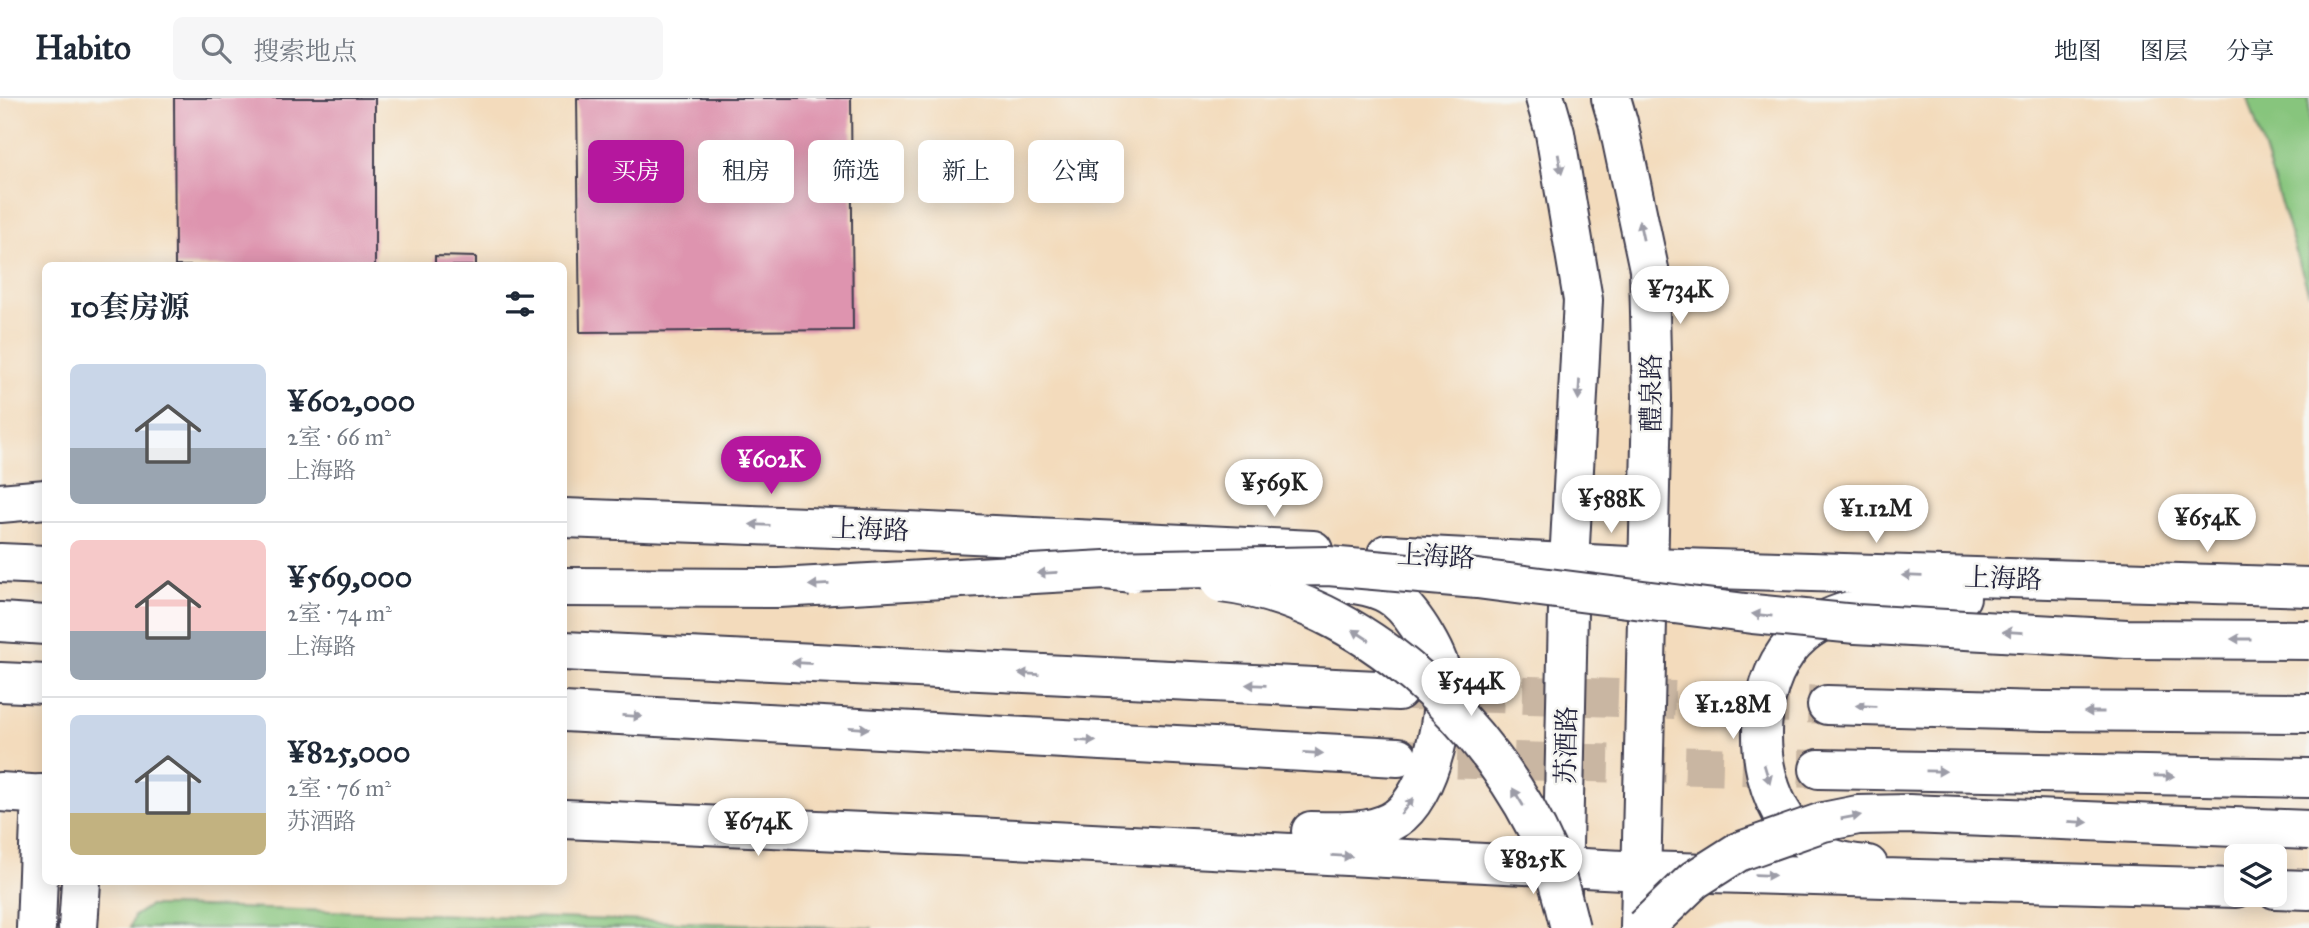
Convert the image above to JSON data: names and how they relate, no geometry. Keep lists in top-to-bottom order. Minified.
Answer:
{"streets":{"main road":["醴泉路","上海路","苏酒路"]},"crossings":[["醴泉路","上海路"],["上海路","苏酒路"]],"page":{"header":"Habito","search":"搜索地点","nav":["地图","图层","分享"],"chip":["买房","租房","筛选","新上","公寓"],"heading":"10套房源","price":["¥734K","¥602K","¥569K","¥588K","¥1.12M","¥654K","¥544K","¥1.28M","¥674K","¥825K"],"list":[{"name":"¥602,000","note":"2室 · 66 m² · 上海路"},{"name":"¥569,000","note":"2室 · 74 m² · 上海路"},{"name":"¥825,000","note":"2室 · 76 m² · 苏酒路"}]}}
